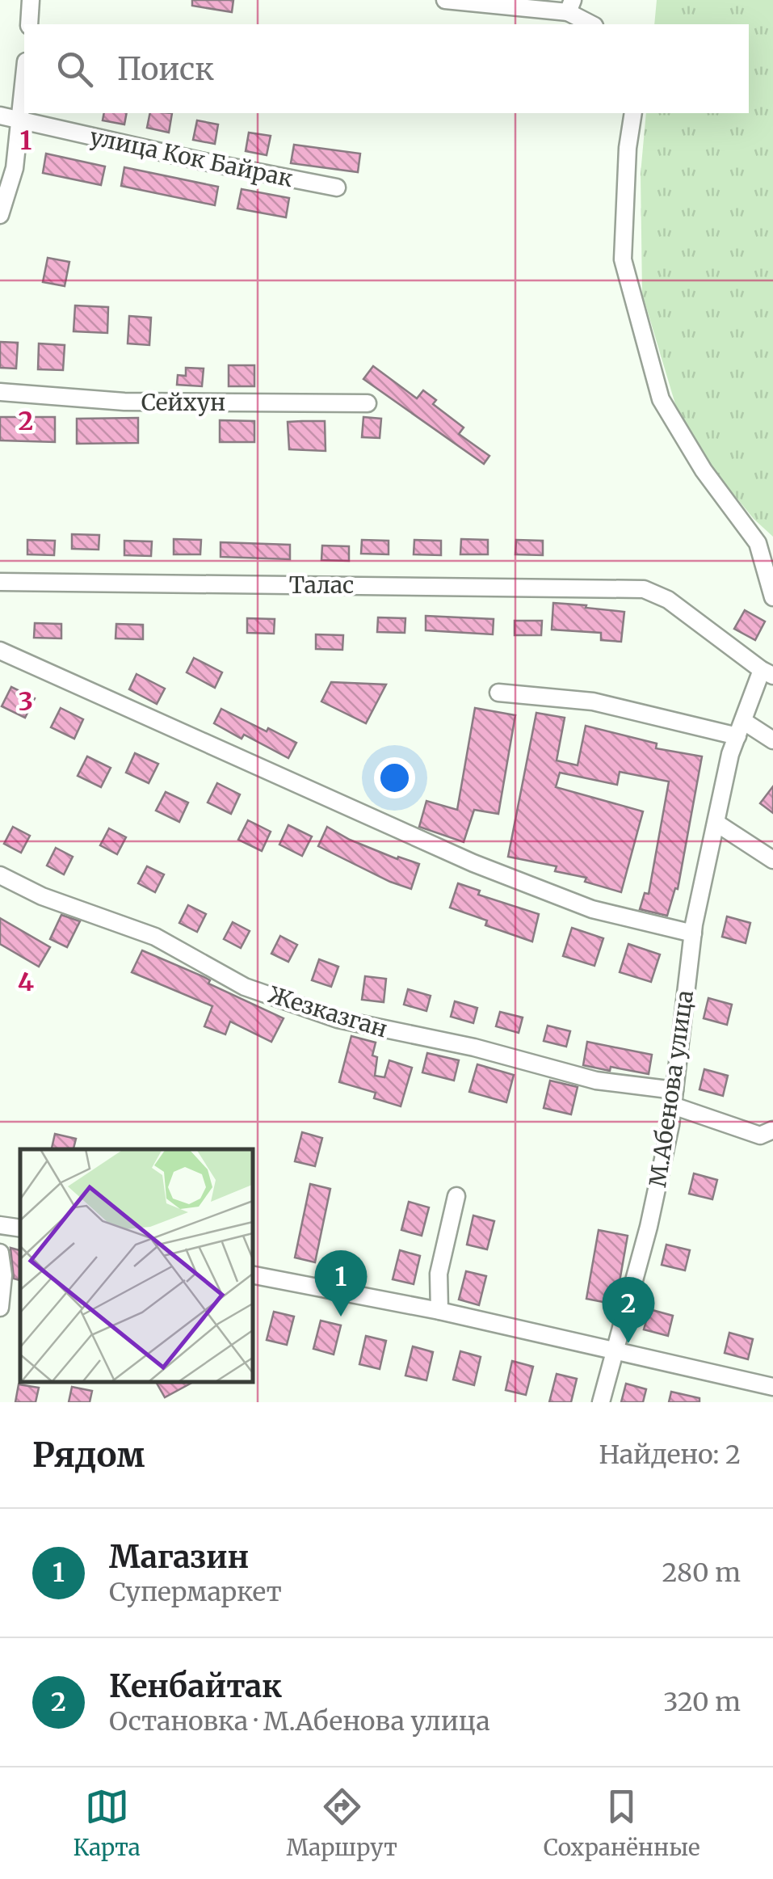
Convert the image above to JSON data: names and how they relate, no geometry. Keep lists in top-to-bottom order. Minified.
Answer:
{"streets":{"street":["улица Кок Байрак","Сейхун","Талас","Жезказган","М.Абенова улица"]},"crossings":[["Талас","М.Абенова улица"],["Жезказган","М.Абенова улица"]],"page":{"search":"Поиск","pins":["1","2"],"heading":["Рядом","Найдено: 2"],"list":[{"mark":"1","name":"Магазин","note":"Супермаркет","value":"280 m"},{"mark":"2","name":"Кенбайтак","note":"Остановка · М.Абенова улица","value":"320 m"}],"nav":["Карта","Маршрут","Сохранённые"]},"grid":{"rows":["1","2","3","4"]}}
